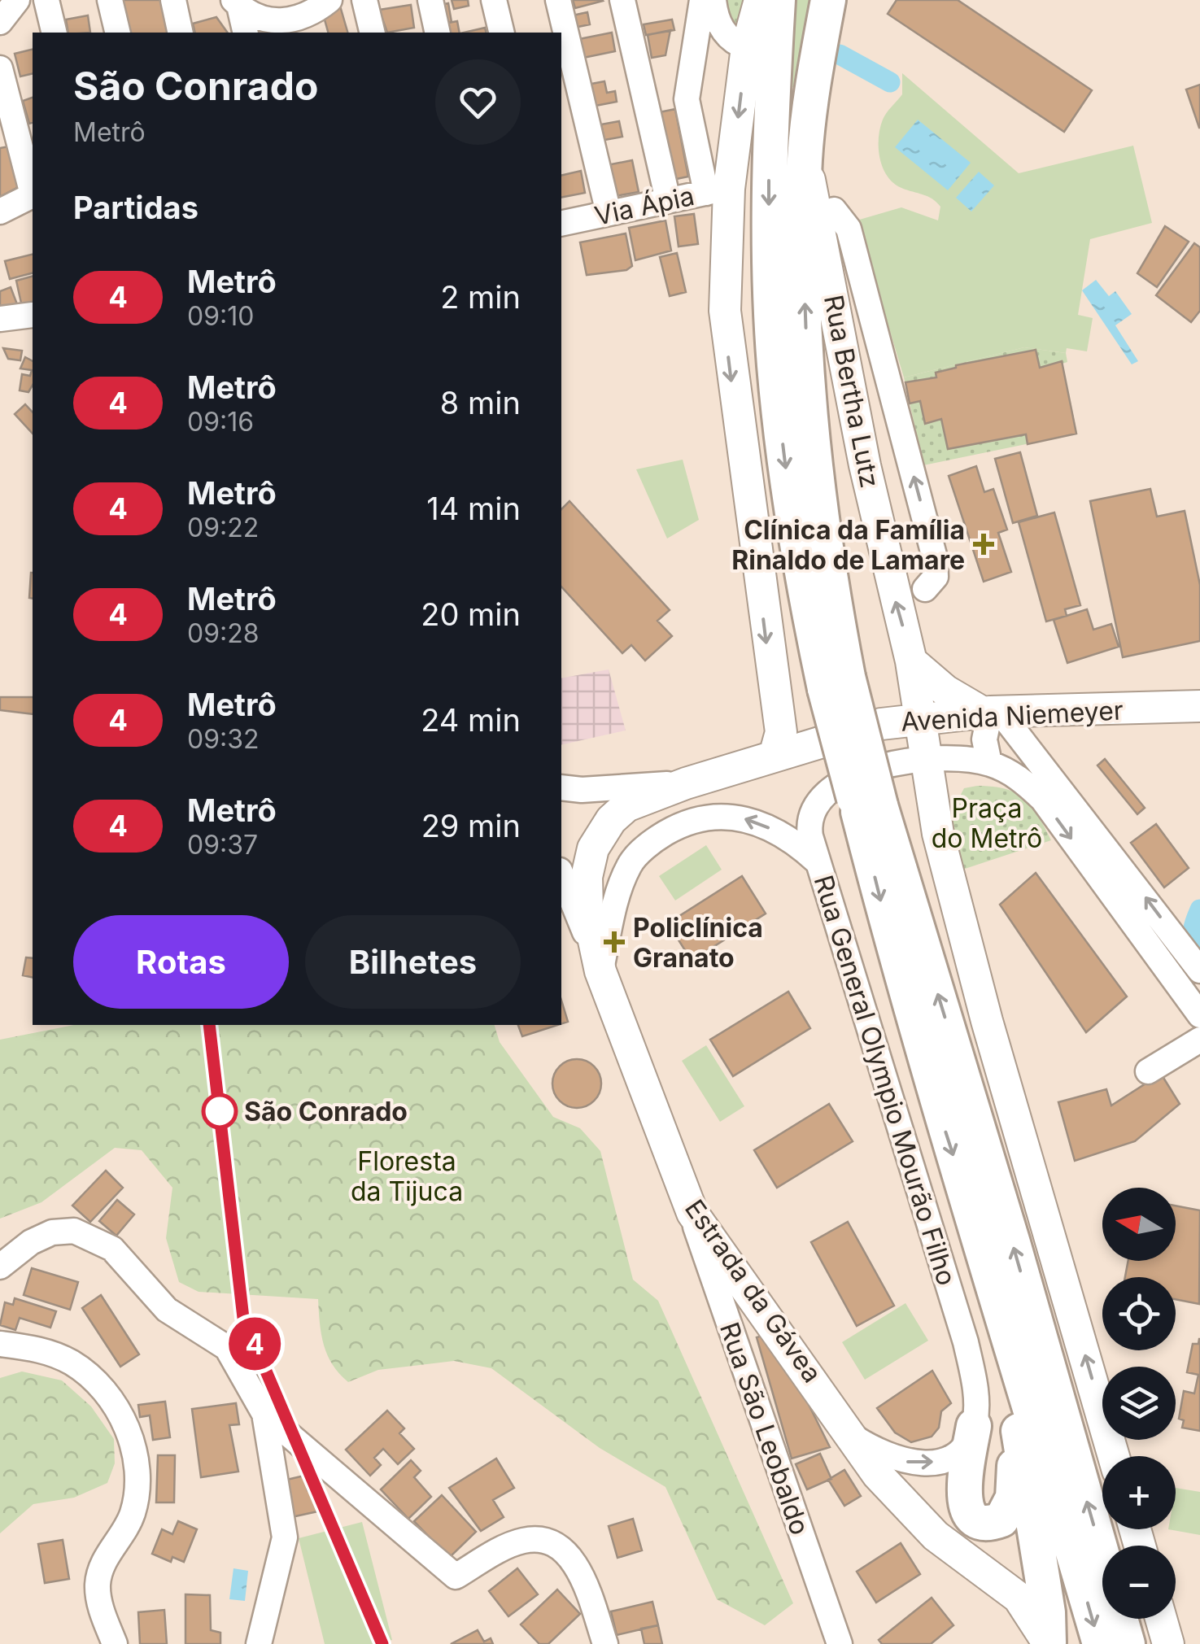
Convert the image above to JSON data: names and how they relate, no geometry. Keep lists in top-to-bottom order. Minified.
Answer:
{"streets":{"main road":["Rua Bertha Lutz","Avenida Niemeyer","Estrada da Gávea"],"street":["Via Ápia","Rua General Olympio Mourão Filho","Rua São Leobaldo"]},"crossings":[["Rua Bertha Lutz","Avenida Niemeyer"],["Avenida Niemeyer","Rua General Olympio Mourão Filho"],["Avenida Niemeyer","Estrada da Gávea"],["Rua General Olympio Mourão Filho","Estrada da Gávea"],["Estrada da Gávea","Rua São Leobaldo"]],"parks":["Praça do Metrô","Floresta da Tijuca"],"places":{"health":["Clínica da Família Rinaldo de Lamare","Policlínica Granato"],"other":["São Conrado"]},"lines":["metro line 4"],"north":"left","page":{"on_map":"4","heading":[["São Conrado","Metrô"],"Partidas"],"list":[{"mark":"4","name":"Metrô","note":"09:10","value":"2 min"},{"mark":"4","name":"Metrô","note":"09:16","value":"8 min"},{"mark":"4","name":"Metrô","note":"09:22","value":"14 min"},{"mark":"4","name":"Metrô","note":"09:28","value":"20 min"},{"mark":"4","name":"Metrô","note":"09:32","value":"24 min"},{"mark":"4","name":"Metrô","note":"09:37","value":"29 min"}],"buttons":["Rotas","Bilhetes"],"map_buttons":["+","−"]}}
